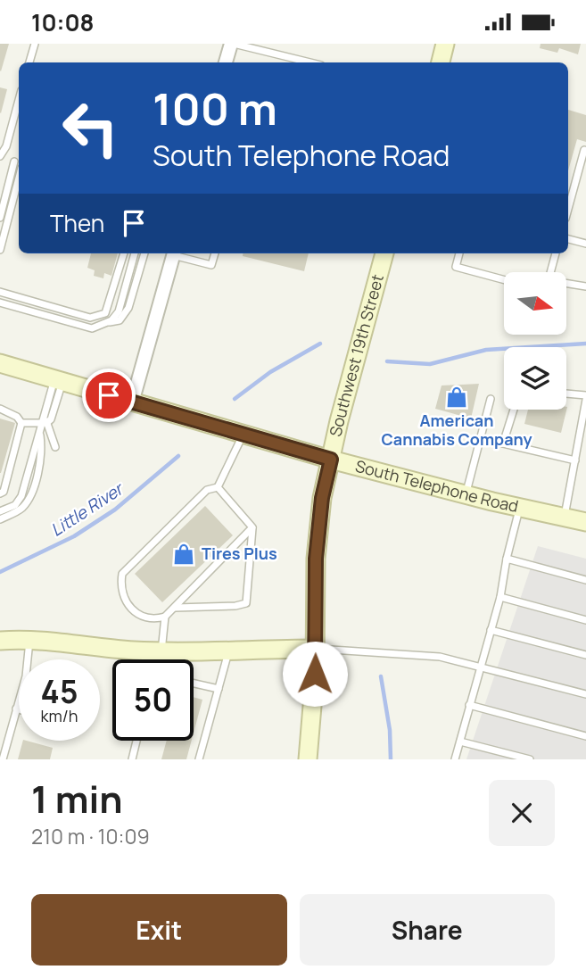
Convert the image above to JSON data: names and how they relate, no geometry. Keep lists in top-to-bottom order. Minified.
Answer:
{"streets":{"main road":["Southwest 19th Street","South Telephone Road"]},"crossings":[["Southwest 19th Street","South Telephone Road"]],"water":["Little River"],"places":{"shop":["American Cannabis Company","Tires Plus"]},"north":"right","page":{"status":"10:08","turn":["100 m","South Telephone Road"],"then":"Then","speed":"45 km/h","limit":"50","heading":["1 min","210 m · 10:09"],"buttons":["Exit","Share"]}}
